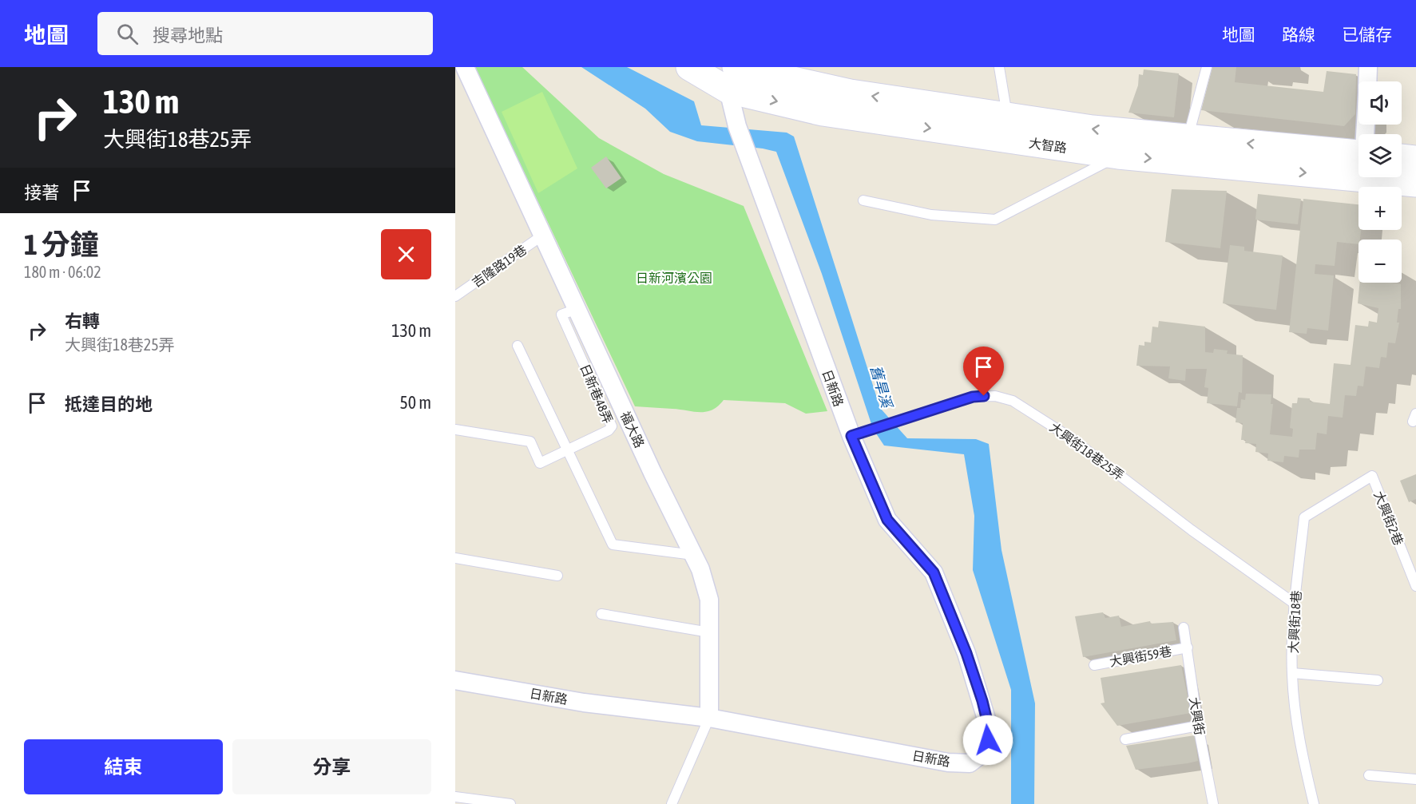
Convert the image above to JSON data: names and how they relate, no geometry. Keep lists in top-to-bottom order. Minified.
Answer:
{"streets":{"street":["大智路","日新路","福大路"],"lane":["吉隆路19巷","日新巷48弄","大興街18巷25弄","大興街2巷","大興街18巷","大興街59巷","大興街"]},"crossings":[["大智路","日新路"],["吉隆路19巷","福大路"],["日新路","福大路"],["日新路","大興街18巷25弄"],["日新巷48弄","福大路"],["大興街18巷25弄","大興街18巷"],["大興街2巷","大興街18巷"],["大興街59巷","大興街"]],"water":["舊旱溪"],"parks":["日新河濱公園"],"page":{"header":"地圖","search":"搜尋地點","nav":["地圖","路線","已儲存"],"turn":["130 m","大興街18巷25弄"],"map_buttons":["+","−"],"then":"接著","heading":["1 分鐘","180 m · 06:02"],"list":[{"name":"右轉","note":"大興街18巷25弄","value":"130 m"},{"name":"抵達目的地","value":"50 m"}],"buttons":["結束","分享"]}}
